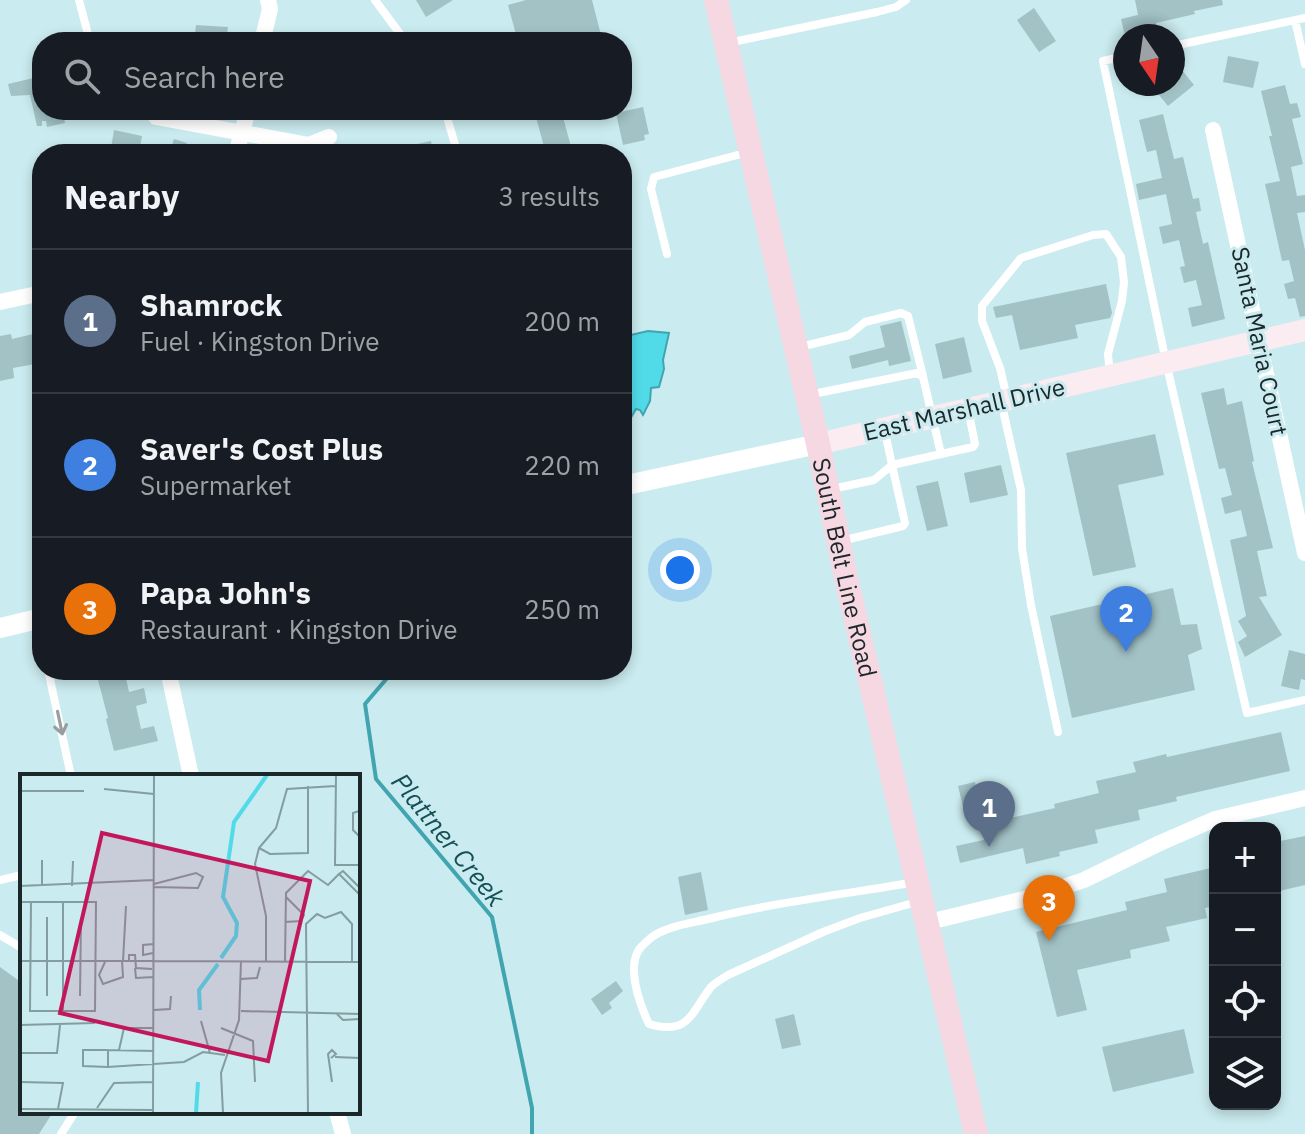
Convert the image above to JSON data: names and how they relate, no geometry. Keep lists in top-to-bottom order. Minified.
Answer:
{"streets":{"main road":["East Marshall Drive","South Belt Line Road"],"street":["Santa Maria Court"]},"crossings":[["Santa Maria Court","East Marshall Drive"],["East Marshall Drive","South Belt Line Road"]],"water":["Plattner Creek"],"north":"bottom","page":{"search":"Search here","heading":["Nearby","3 results"],"list":[{"mark":"1","name":"Shamrock","note":"Fuel · Kingston Drive","value":"200 m"},{"mark":"2","name":"Saver's Cost Plus","note":"Supermarket","value":"220 m"},{"mark":"3","name":"Papa John's","note":"Restaurant · Kingston Drive","value":"250 m"}],"pins":["2","1","3"],"map_buttons":["+","−"]}}
